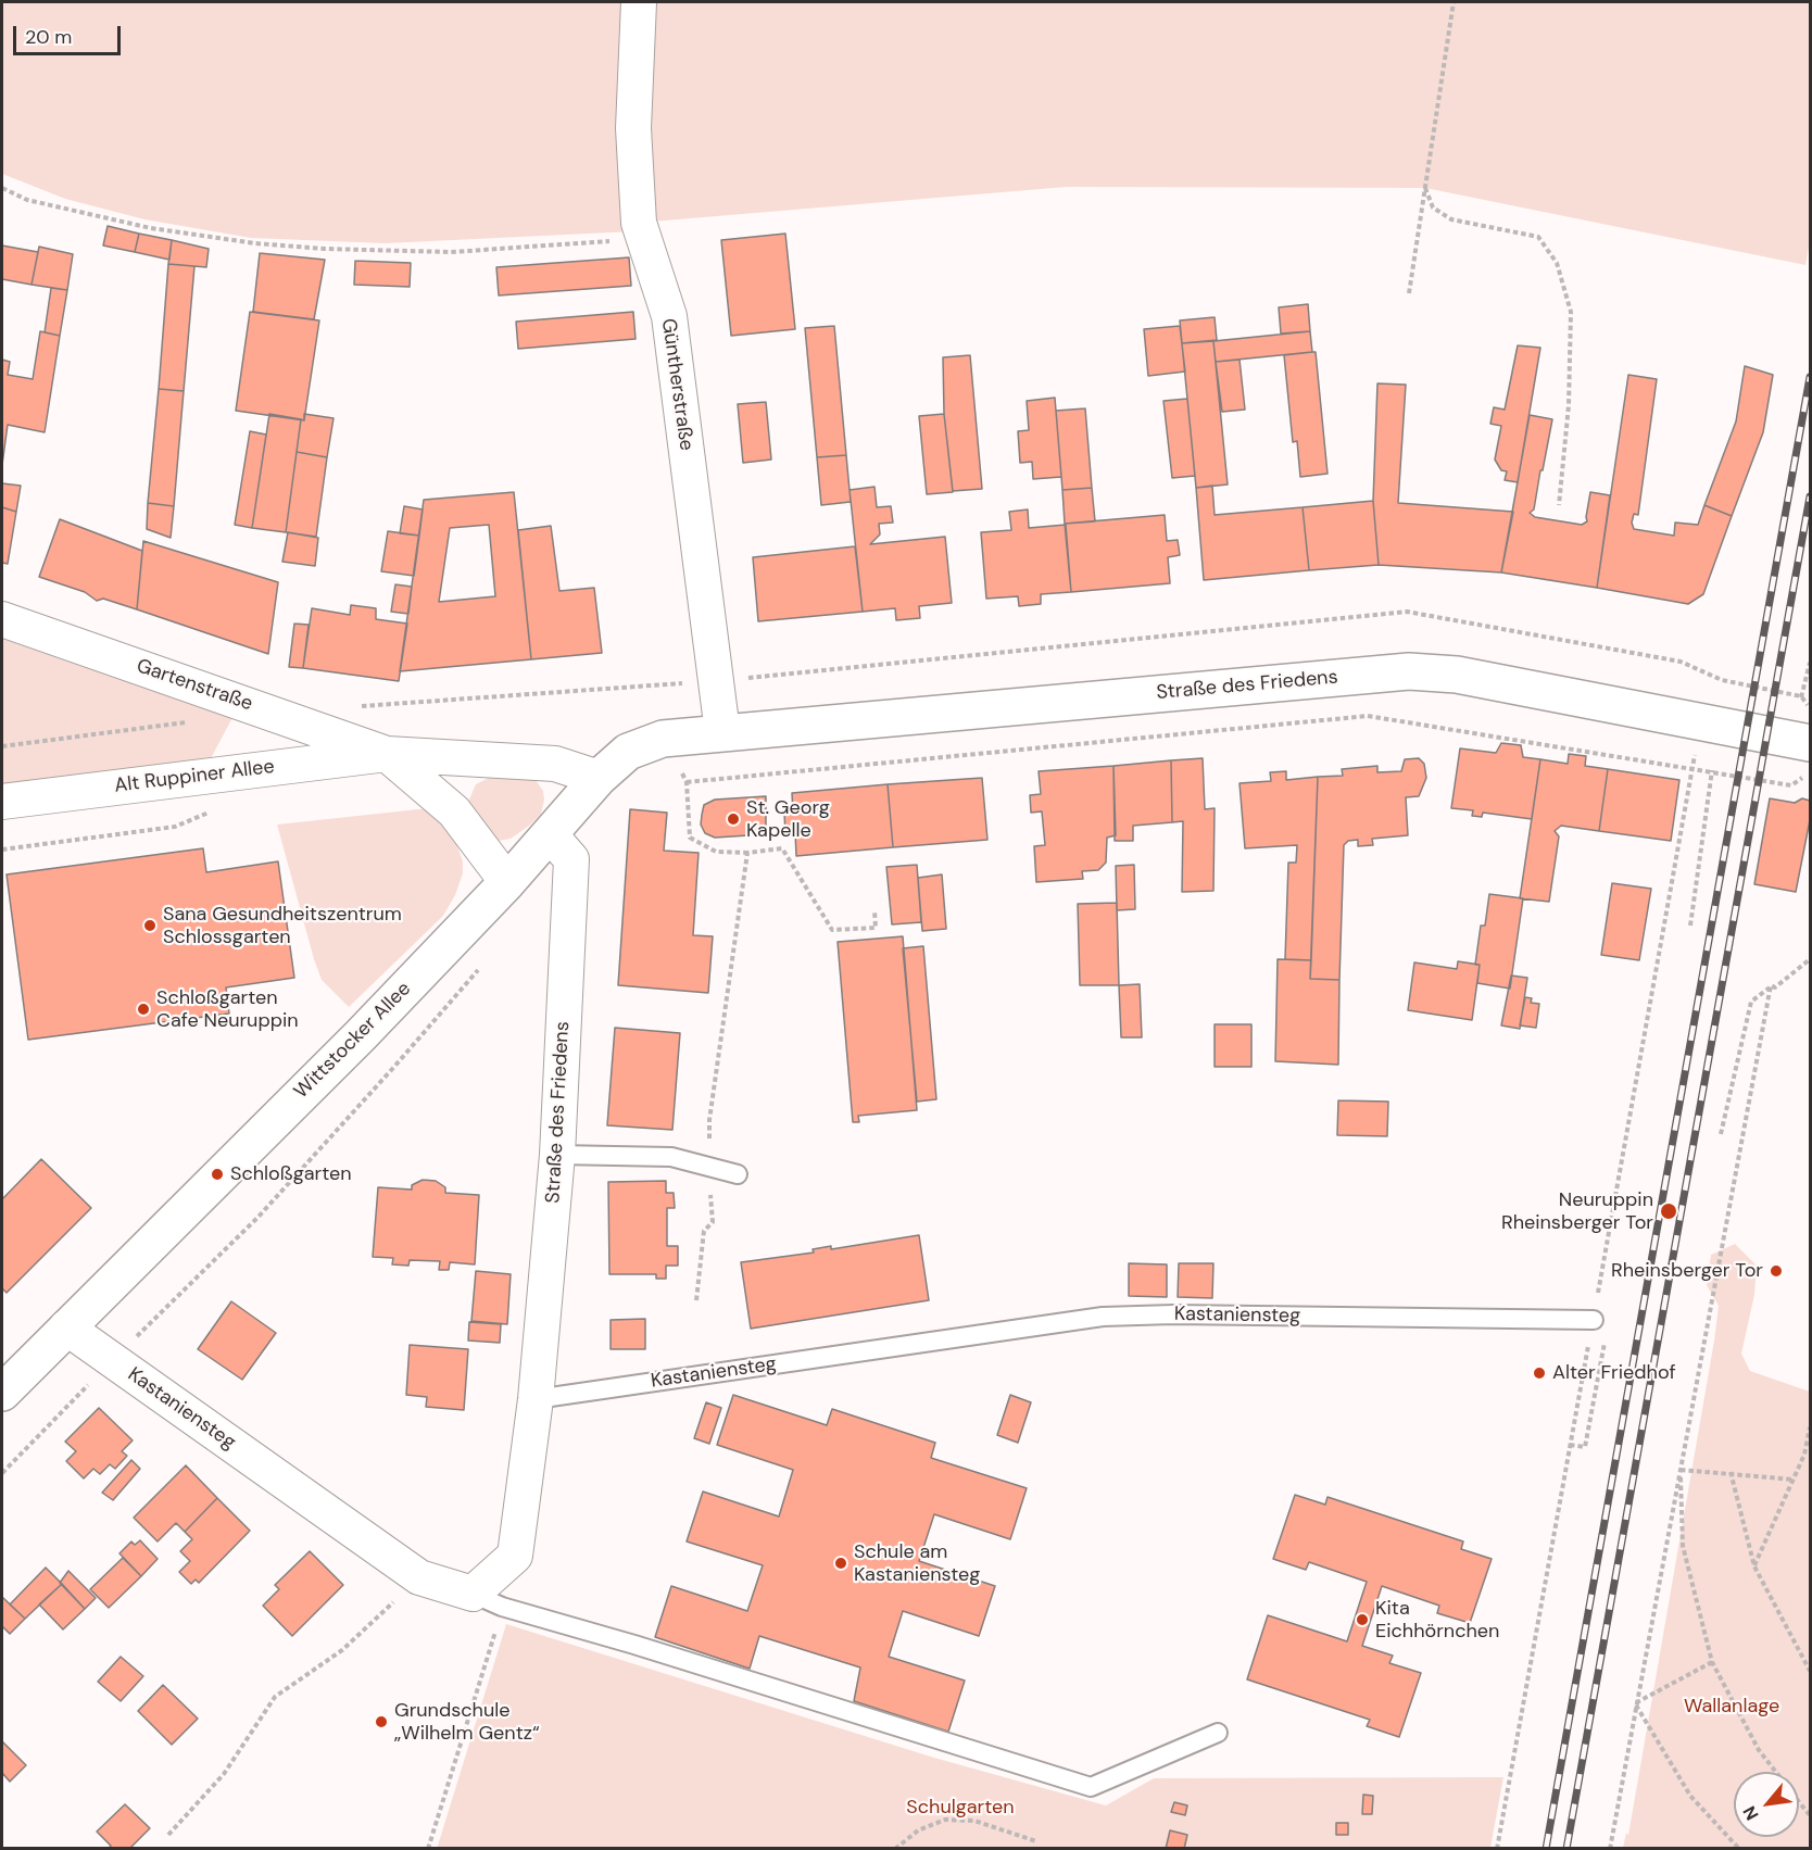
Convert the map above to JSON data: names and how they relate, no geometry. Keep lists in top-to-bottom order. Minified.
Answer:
{"streets":{"main road":["Straße des Friedens","Wittstocker Allee"],"street":["Güntherstraße","Gartenstraße","Alt Ruppiner Allee","Kastaniensteg"]},"crossings":[["Güntherstraße","Straße des Friedens"],["Güntherstraße","Wittstocker Allee"],["Gartenstraße","Alt Ruppiner Allee"],["Straße des Friedens","Wittstocker Allee"],["Straße des Friedens","Kastaniensteg"],["Alt Ruppiner Allee","Wittstocker Allee"],["Wittstocker Allee","Kastaniensteg"]],"parks":["Wallanlage","Schulgarten"],"places":["St. Georg Kapelle","Sana Gesundheitszentrum Schlossgarten","Schloßgarten Cafe Neuruppin","Schloßgarten","Neuruppin Rheinsberger Tor","Rheinsberger Tor","Alter Friedhof","Schule am Kastaniensteg","Kita Eichhörnchen","Grundschule „Wilhelm Gentz“"],"scale_bar":"20 m","north":"bottom left"}
